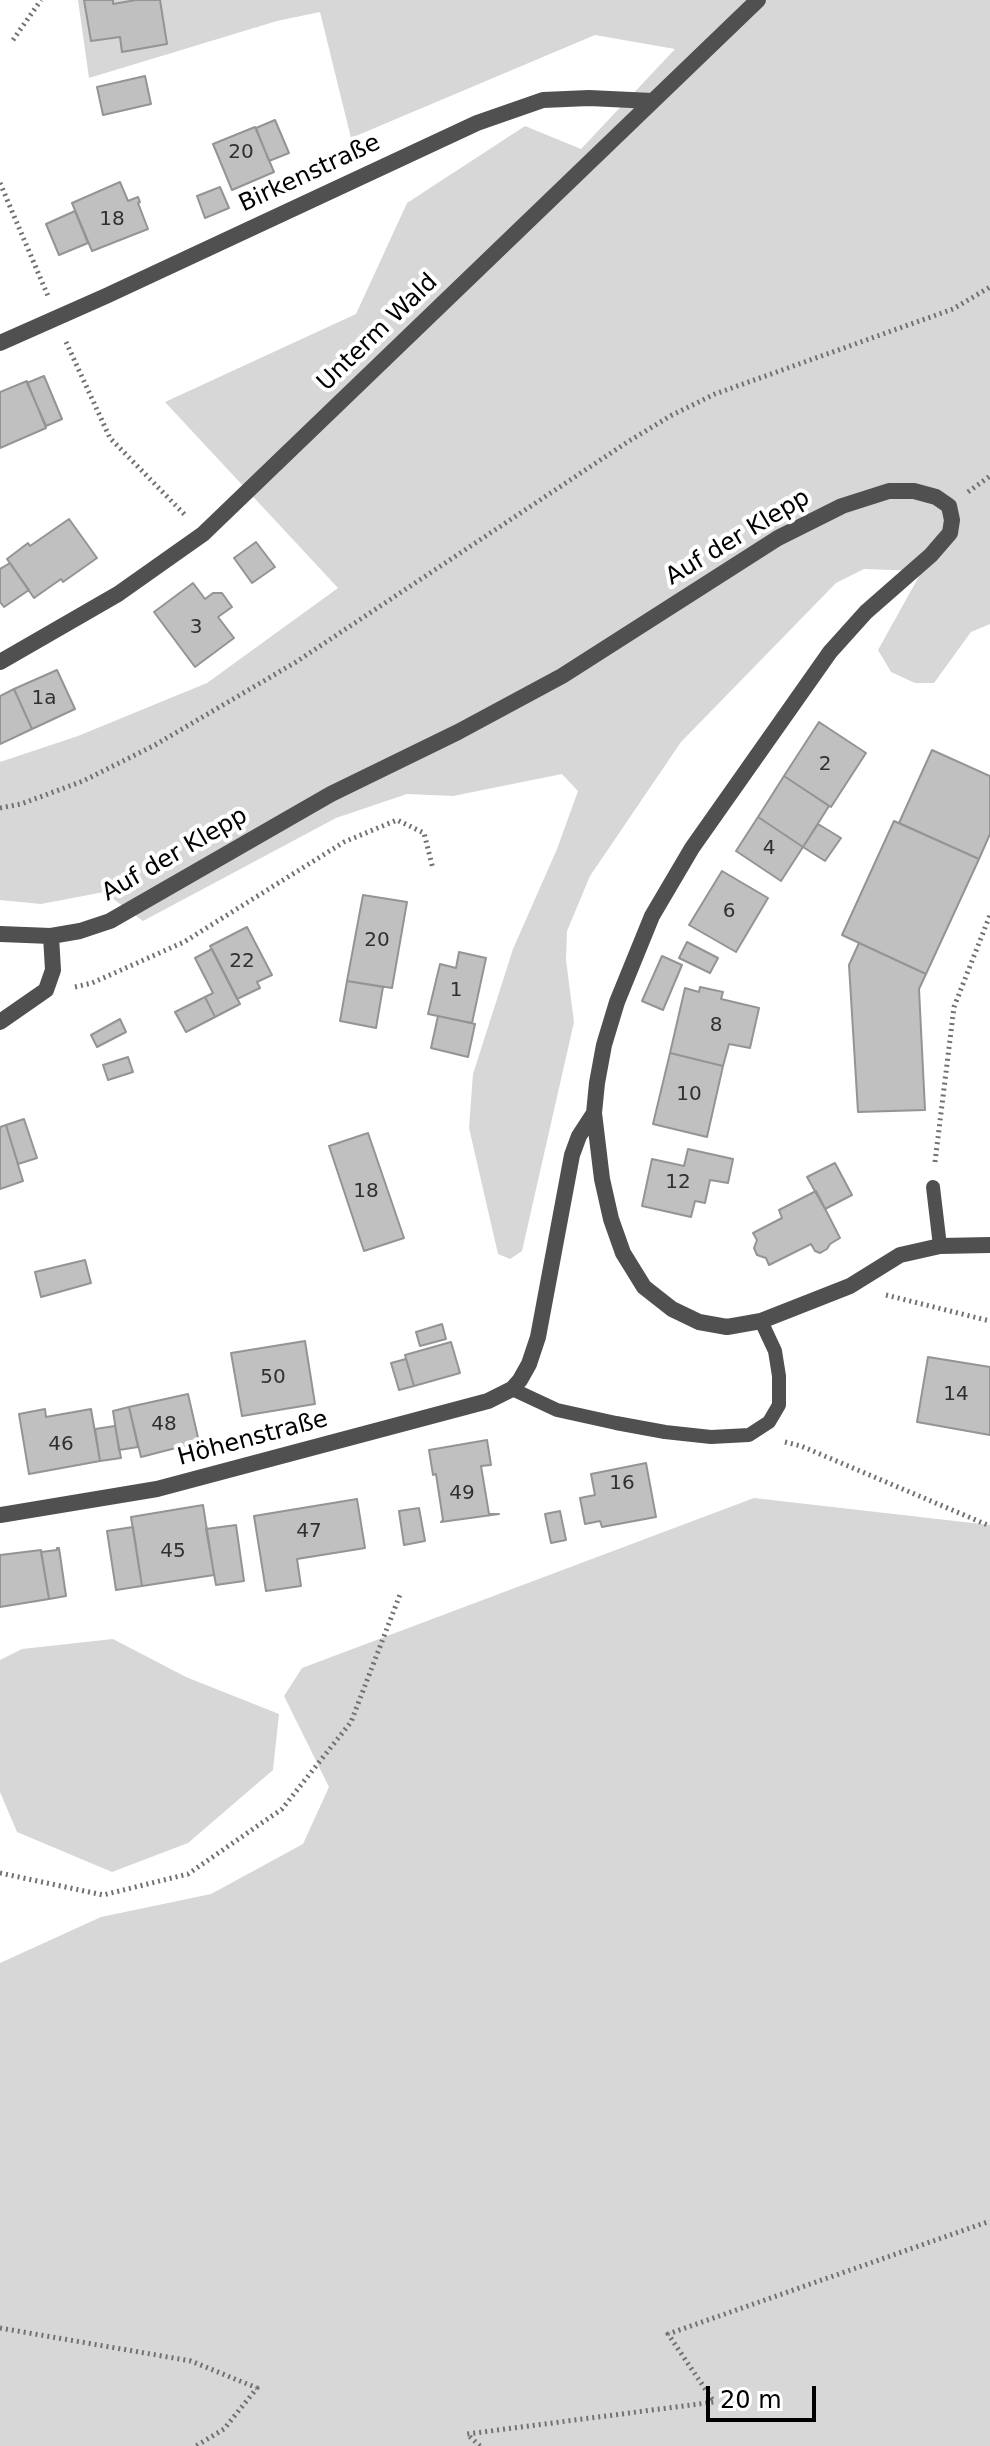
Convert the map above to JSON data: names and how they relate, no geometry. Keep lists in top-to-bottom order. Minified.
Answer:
{"streets":{"street":["Birkenstraße","Unterm Wald","Auf der Klepp","Höhenstraße"]},"crossings":[["Birkenstraße","Unterm Wald"],["Auf der Klepp","Höhenstraße"]],"house_numbers":["20","18","3","1a","2","4","6","20","22","1","8","10","12","18","50","14","48","46","16","49","47","45"],"scale_bar":"20 m"}
